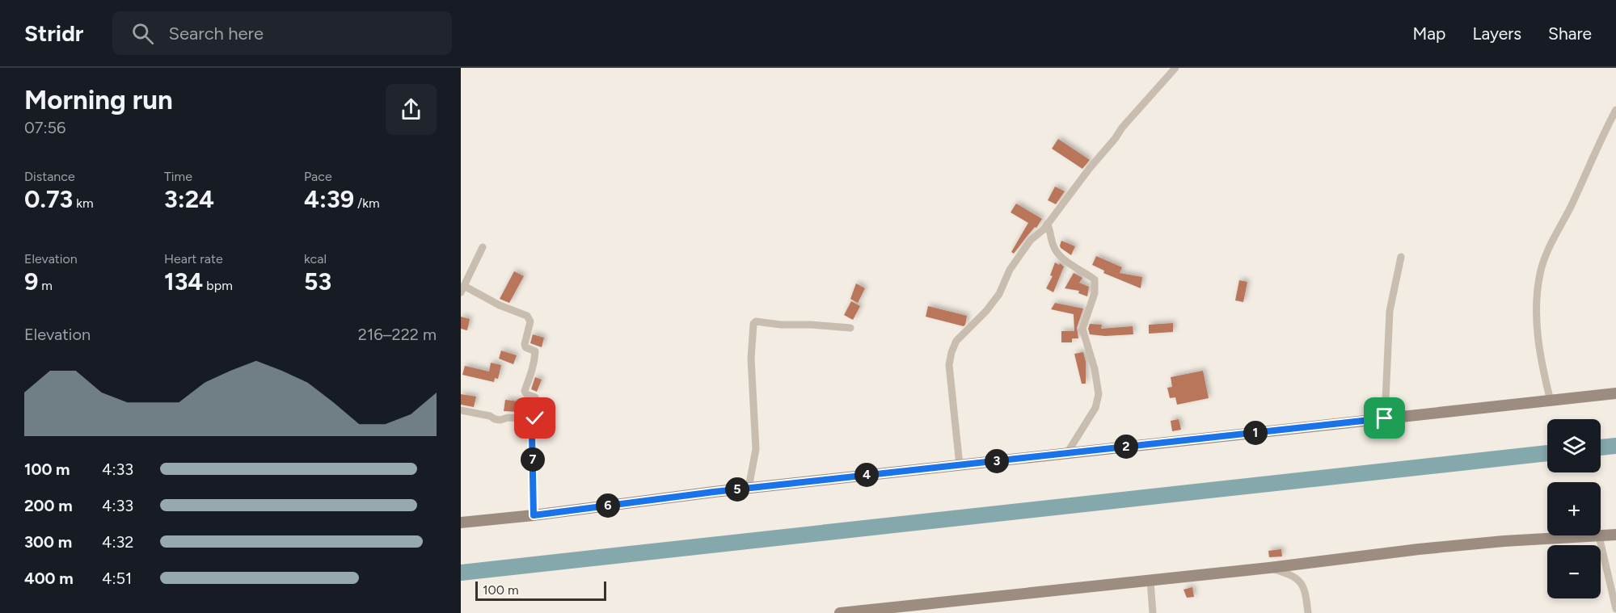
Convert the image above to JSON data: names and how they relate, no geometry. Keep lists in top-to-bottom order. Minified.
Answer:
{"scale_bar":"100 m","page":{"header":"Stridr","search":"Search here","nav":["Map","Layers","Share"],"heading":["Morning run","07:56"],"stats":[["Distance","0.73 km"],["Time","3:24"],["Pace","4:39 /km"],["Elevation","9 m"],["Heart rate","134 bpm"],["kcal","53"]],"chart":["Elevation","216–222 m"],"map_buttons":["+","−"],"pins":["1","2","7","3","4","5","6"],"list":[{"name":"100 m","note":"4:33"},{"name":"200 m","note":"4:33"},{"name":"300 m","note":"4:32"},{"name":"400 m","note":"4:51"}],"scale":"100 m"}}
